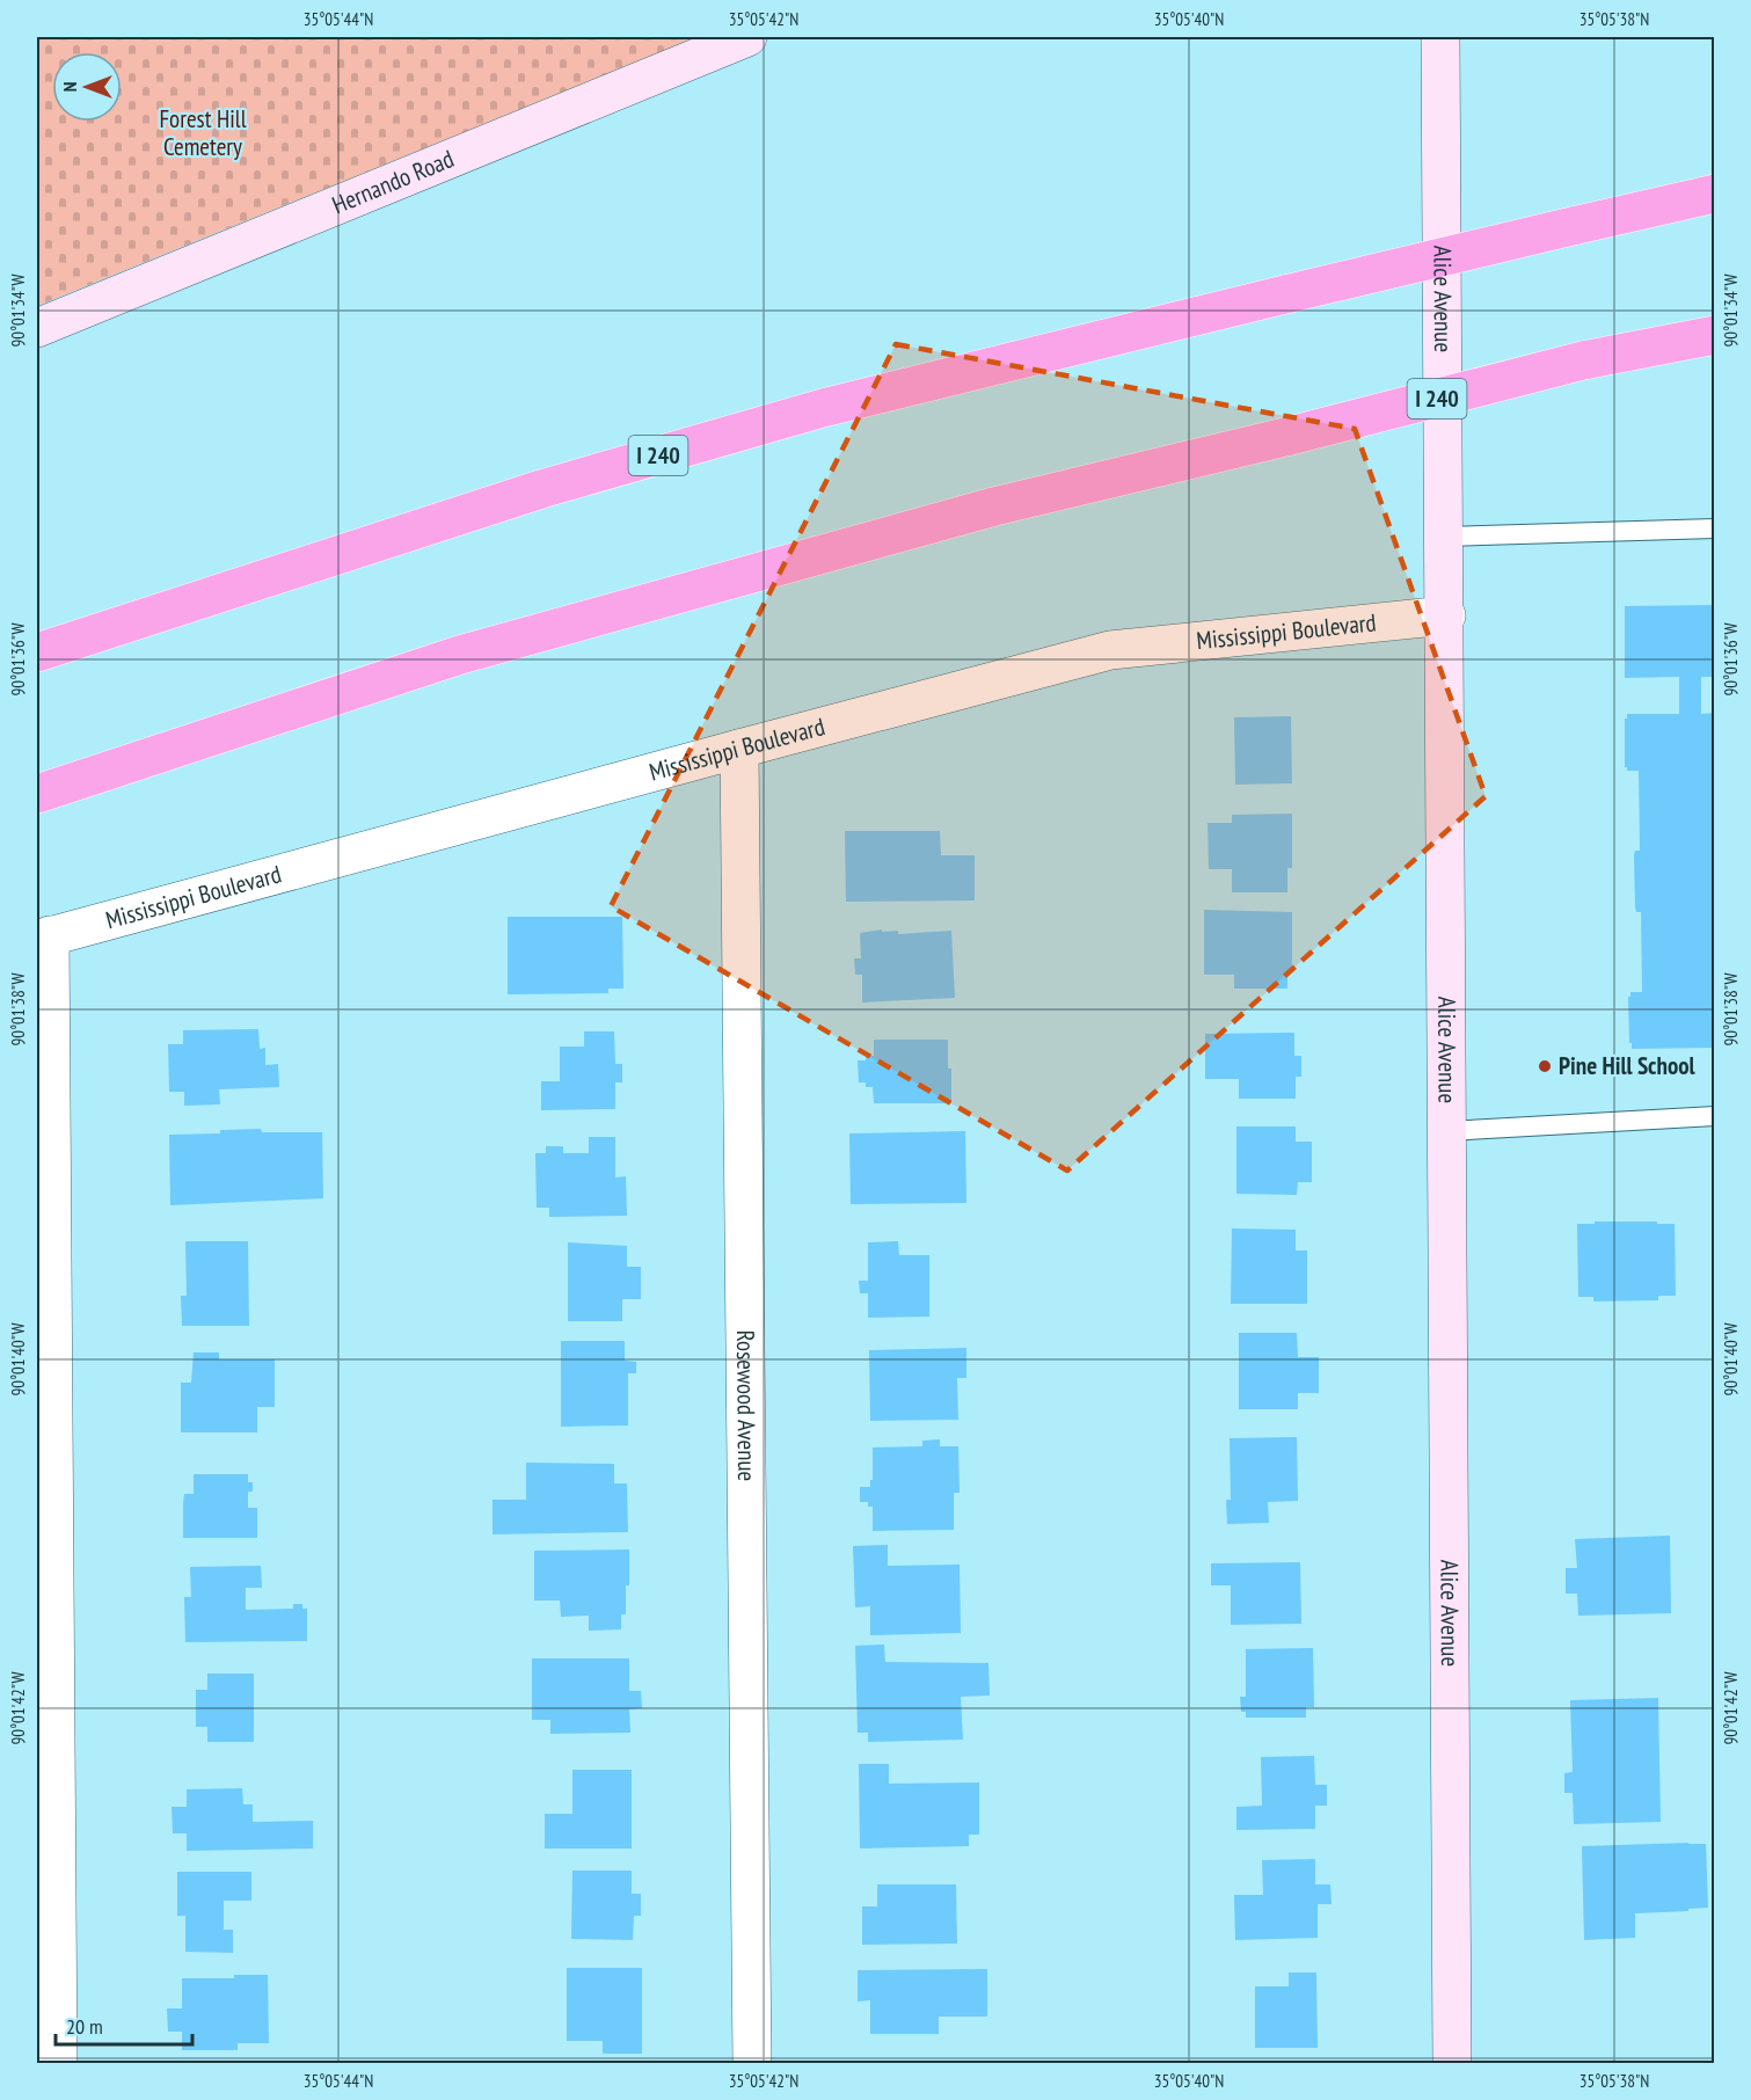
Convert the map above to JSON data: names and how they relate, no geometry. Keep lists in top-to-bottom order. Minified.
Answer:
{"streets":{"highway":["I 240"],"street":["Hernando Road","Alice Avenue","Mississippi Boulevard","Rosewood Avenue"]},"crossings":[["Alice Avenue","Mississippi Boulevard"],["Mississippi Boulevard","Rosewood Avenue"]],"parks":["Forest Hill Cemetery"],"places":["Pine Hill School"],"scale_bar":"20 m","north":"left","coordinates":["35°05'44\"N","35°05'42\"N","35°05'40\"N","35°05'38\"N","90°01'34\"W","90°01'36\"W","90°01'38\"W","90°01'40\"W","90°01'42\"W"]}
